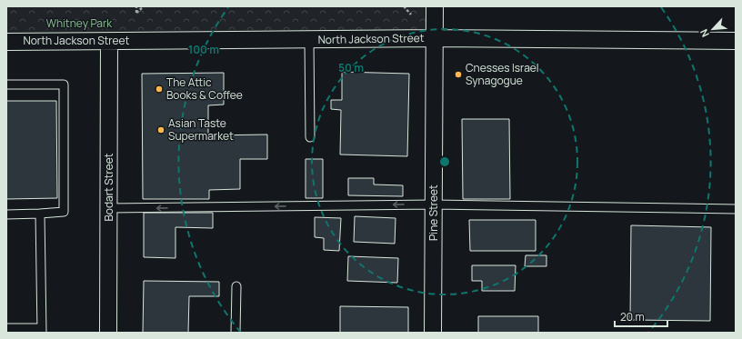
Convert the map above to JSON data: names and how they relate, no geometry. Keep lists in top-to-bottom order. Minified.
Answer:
{"streets":{"street":["North Jackson Street","Bodart Street","Pine Street"]},"crossings":[["North Jackson Street","Bodart Street"],["North Jackson Street","Pine Street"]],"parks":["Whitney Park"],"places":["Cnesses Israel Synagogue","The Attic Books & Coffee","Asian Taste Supermarket"],"scale_bar":"20 m","north":"bottom left","rings":["100 m","50 m"]}
